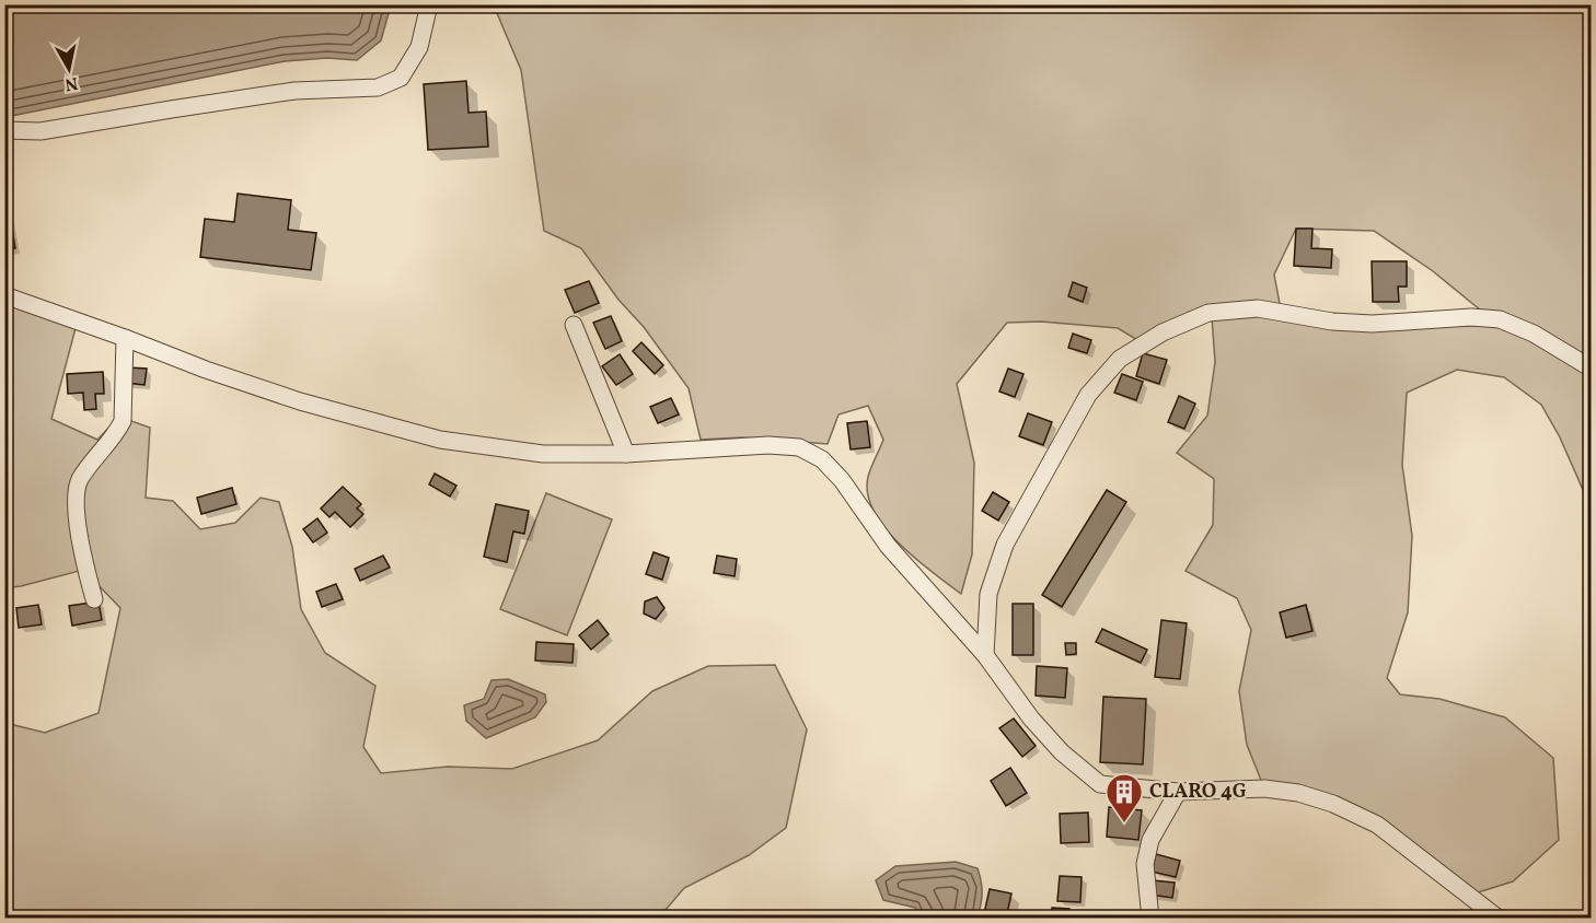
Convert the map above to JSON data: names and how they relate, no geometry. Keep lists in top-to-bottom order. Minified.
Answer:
{"places":{"building":["CLARO 4G"]},"north":"bottom"}
